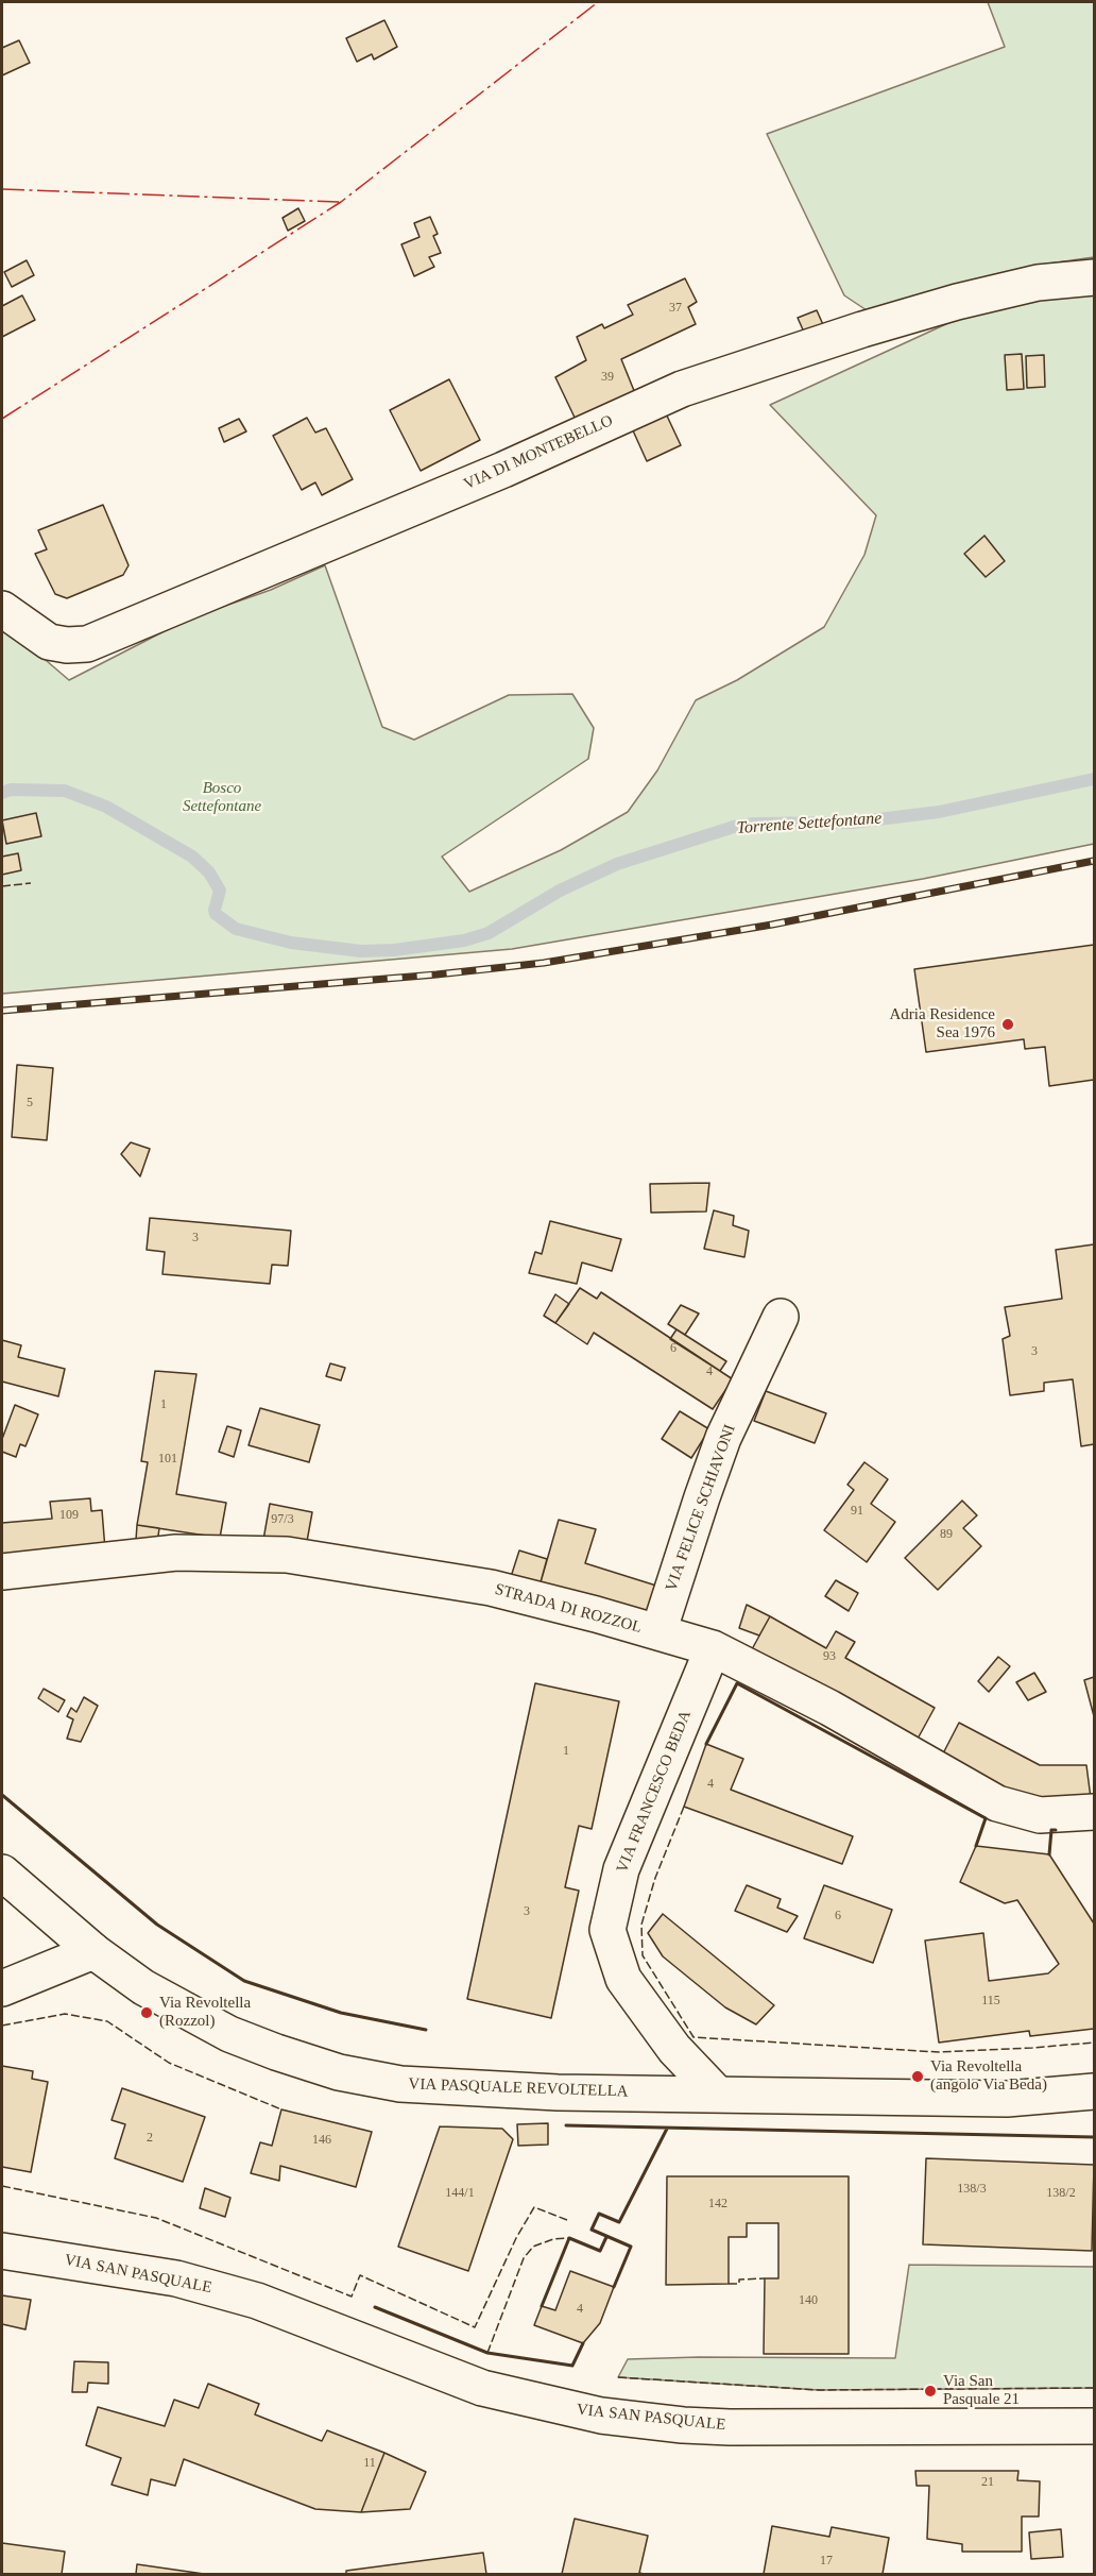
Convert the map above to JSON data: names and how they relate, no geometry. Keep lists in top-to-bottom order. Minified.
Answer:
{"streets":{"street":["VIA DI MONTEBELLO","VIA FELICE SCHIAVONI","STRADA DI ROZZOL","VIA FRANCESCO BEDA","VIA PASQUALE REVOLTELLA","VIA SAN PASQUALE"]},"crossings":[["VIA FELICE SCHIAVONI","STRADA DI ROZZOL"],["STRADA DI ROZZOL","VIA FRANCESCO BEDA"],["VIA FRANCESCO BEDA","VIA PASQUALE REVOLTELLA"]],"water":["Torrente Settefontane"],"parks":["Bosco Settefontane"],"places":["Adria Residence Sea 1976","Via Revoltella (Rozzol)","Via Revoltella (angolo Via Beda)","Via San Pasquale 21"],"house_numbers":["37","39","5","3","6","3","4","1","101","91","109","97/3","89","93","1","4","3","6","115","2","146","138/3","144/1","138/2","142","140","4","11","21","17"]}
